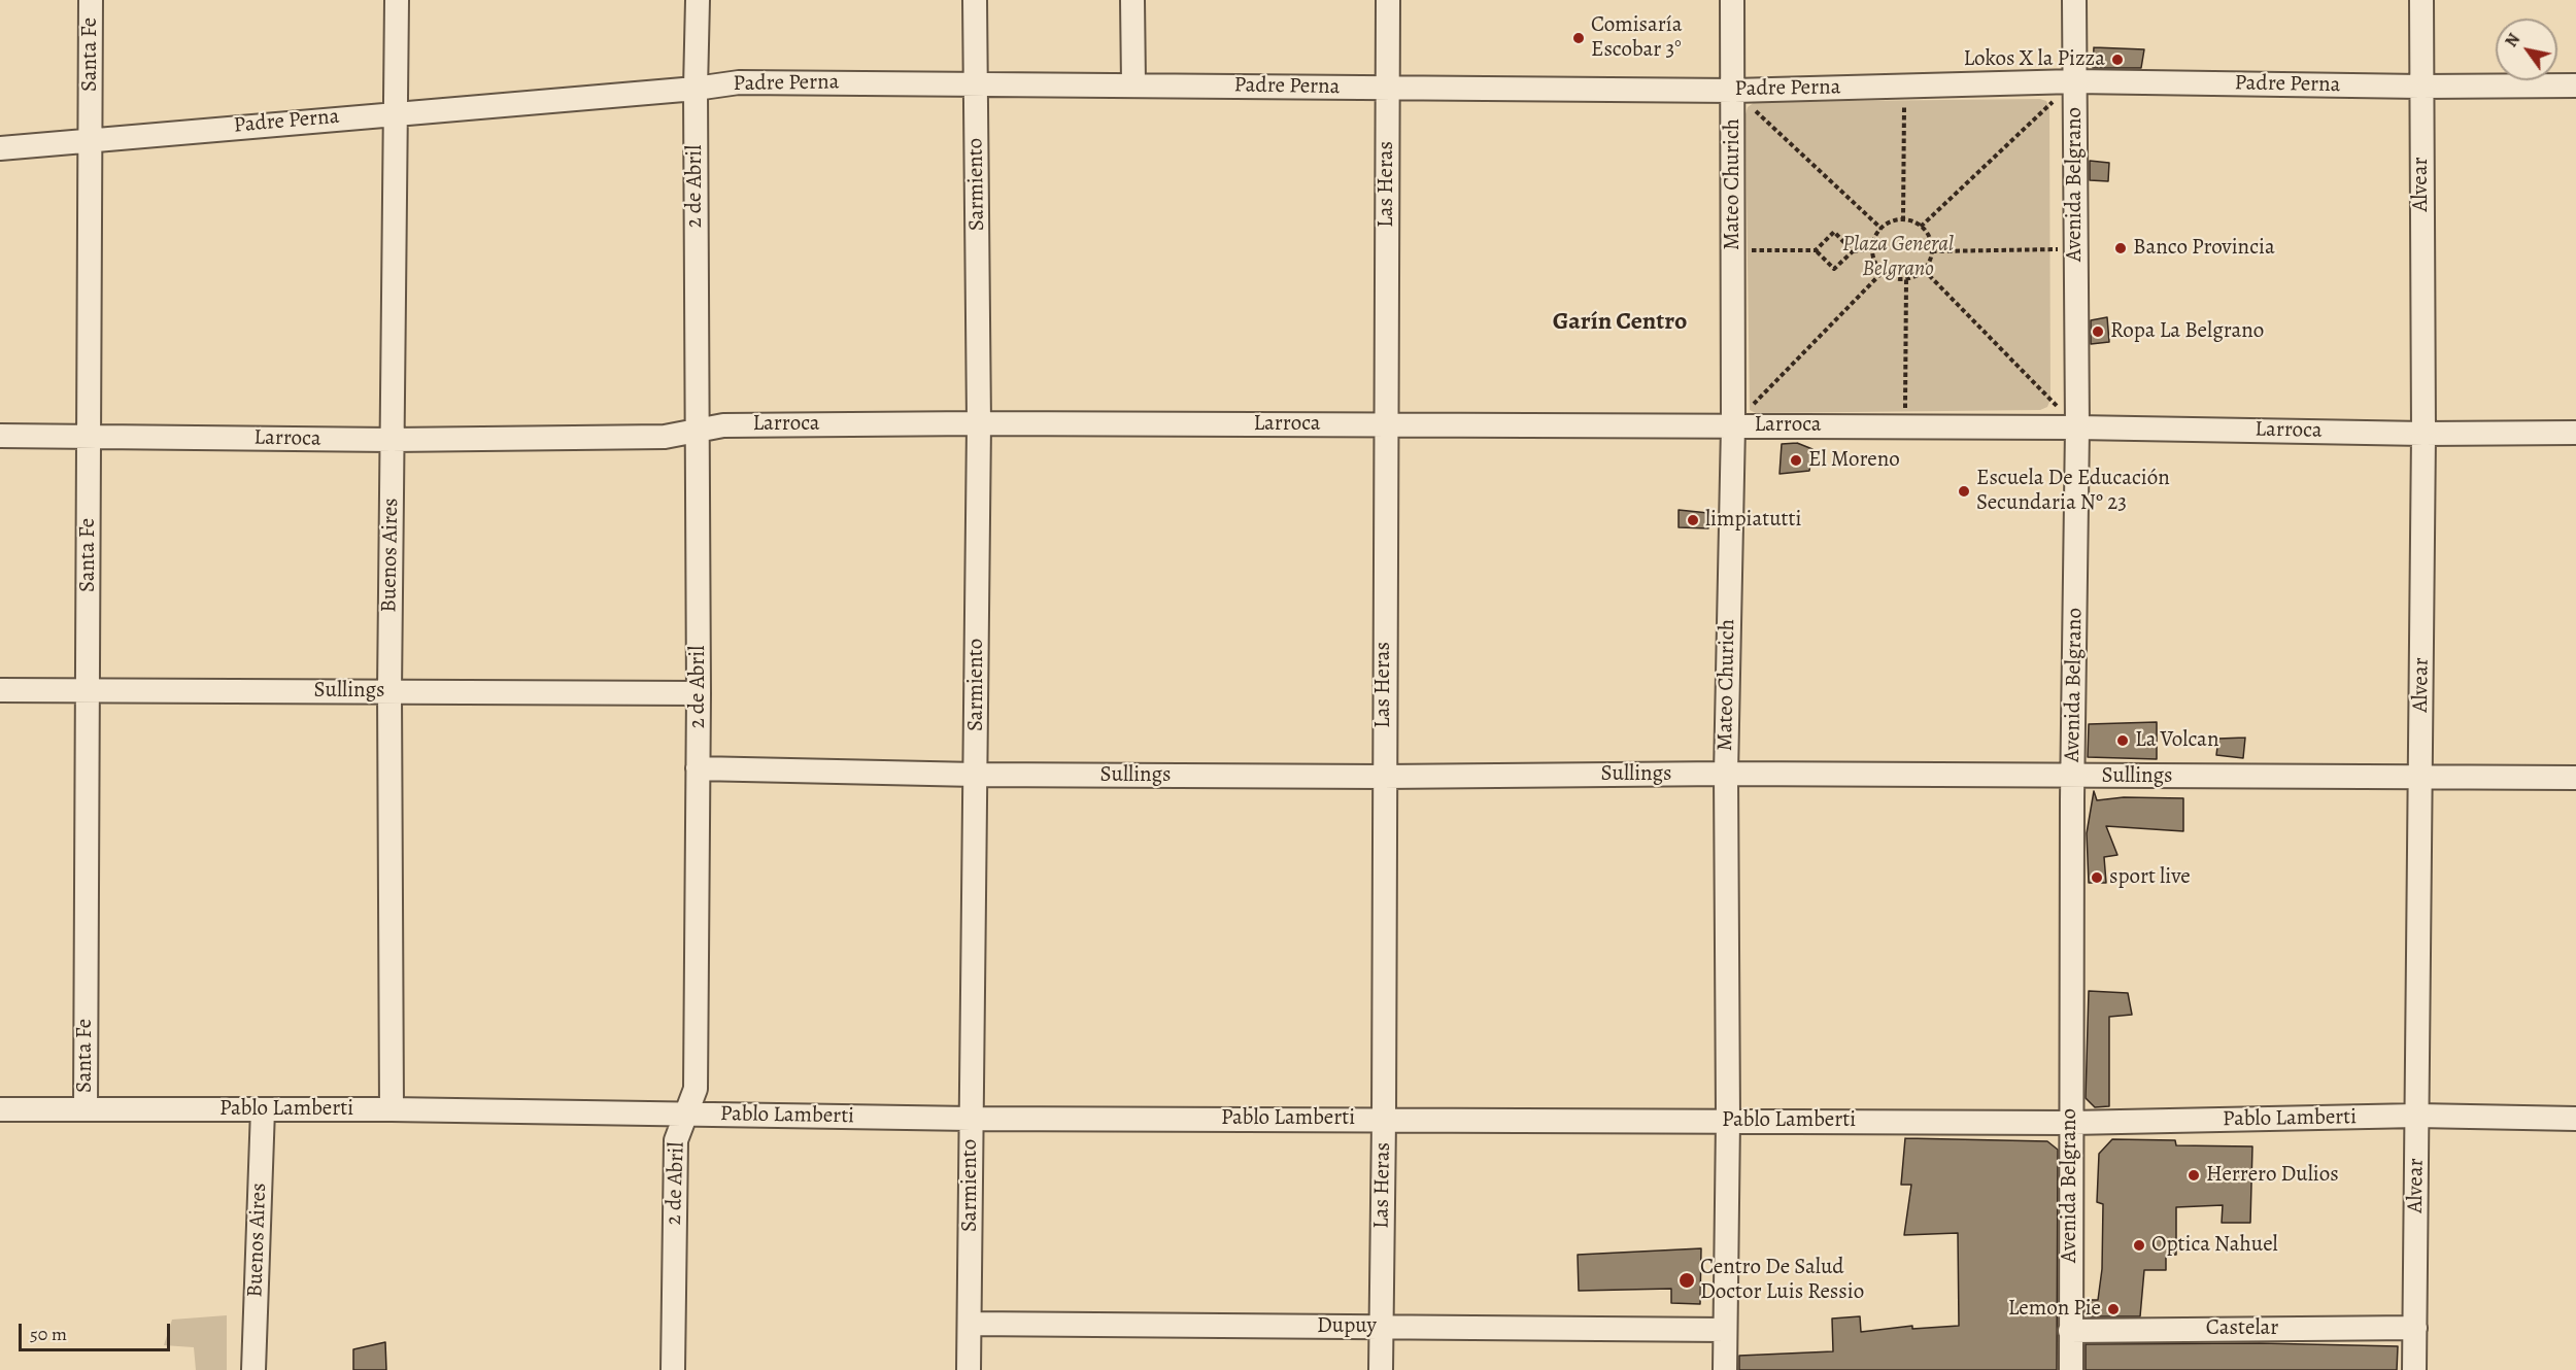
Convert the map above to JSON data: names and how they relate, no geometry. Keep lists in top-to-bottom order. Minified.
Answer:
{"streets":{"street":["Santa Fe","Padre Perna","Sarmiento","Las Heras","Mateo Churich","Avenida Belgrano","Alvear","2 de Abril","Larroca","Buenos Aires","Sullings","Pablo Lamberti","Dupuy","Castelar"]},"crossings":[["Santa Fe","Padre Perna"],["Santa Fe","Larroca"],["Santa Fe","Sullings"],["Santa Fe","Pablo Lamberti"],["Padre Perna","Sarmiento"],["Padre Perna","Las Heras"],["Padre Perna","Mateo Churich"],["Padre Perna","Avenida Belgrano"],["Padre Perna","Alvear"],["Padre Perna","2 de Abril"],["Padre Perna","Buenos Aires"],["Sarmiento","Larroca"],["Sarmiento","Sullings"],["Sarmiento","Pablo Lamberti"],["Sarmiento","Dupuy"],["Las Heras","Larroca"],["Las Heras","Sullings"],["Las Heras","Pablo Lamberti"],["Las Heras","Dupuy"],["Mateo Churich","Larroca"],["Mateo Churich","Sullings"],["Mateo Churich","Pablo Lamberti"],["Mateo Churich","Dupuy"],["Avenida Belgrano","Larroca"],["Avenida Belgrano","Sullings"],["Avenida Belgrano","Pablo Lamberti"],["Avenida Belgrano","Castelar"],["Alvear","Larroca"],["Alvear","Sullings"],["Alvear","Pablo Lamberti"],["Alvear","Castelar"],["2 de Abril","Larroca"],["2 de Abril","Sullings"],["2 de Abril","Pablo Lamberti"],["Larroca","Buenos Aires"],["Buenos Aires","Sullings"],["Buenos Aires","Pablo Lamberti"]],"districts":["Garín Centro"],"parks":["Plaza General Belgrano"],"places":["Comisaría Escobar 3°","Lokos X la Pizza","Banco Provincia","Ropa La Belgrano","El Moreno","Escuela De Educación Secundaria Nº 23","limpiatutti","La Volcan","sport live","Herrero Dulios","Optica Nahuel","Centro De Salud Doctor Luis Ressio","Lemon Pie"],"scale_bar":"50 m","north":"top left"}
